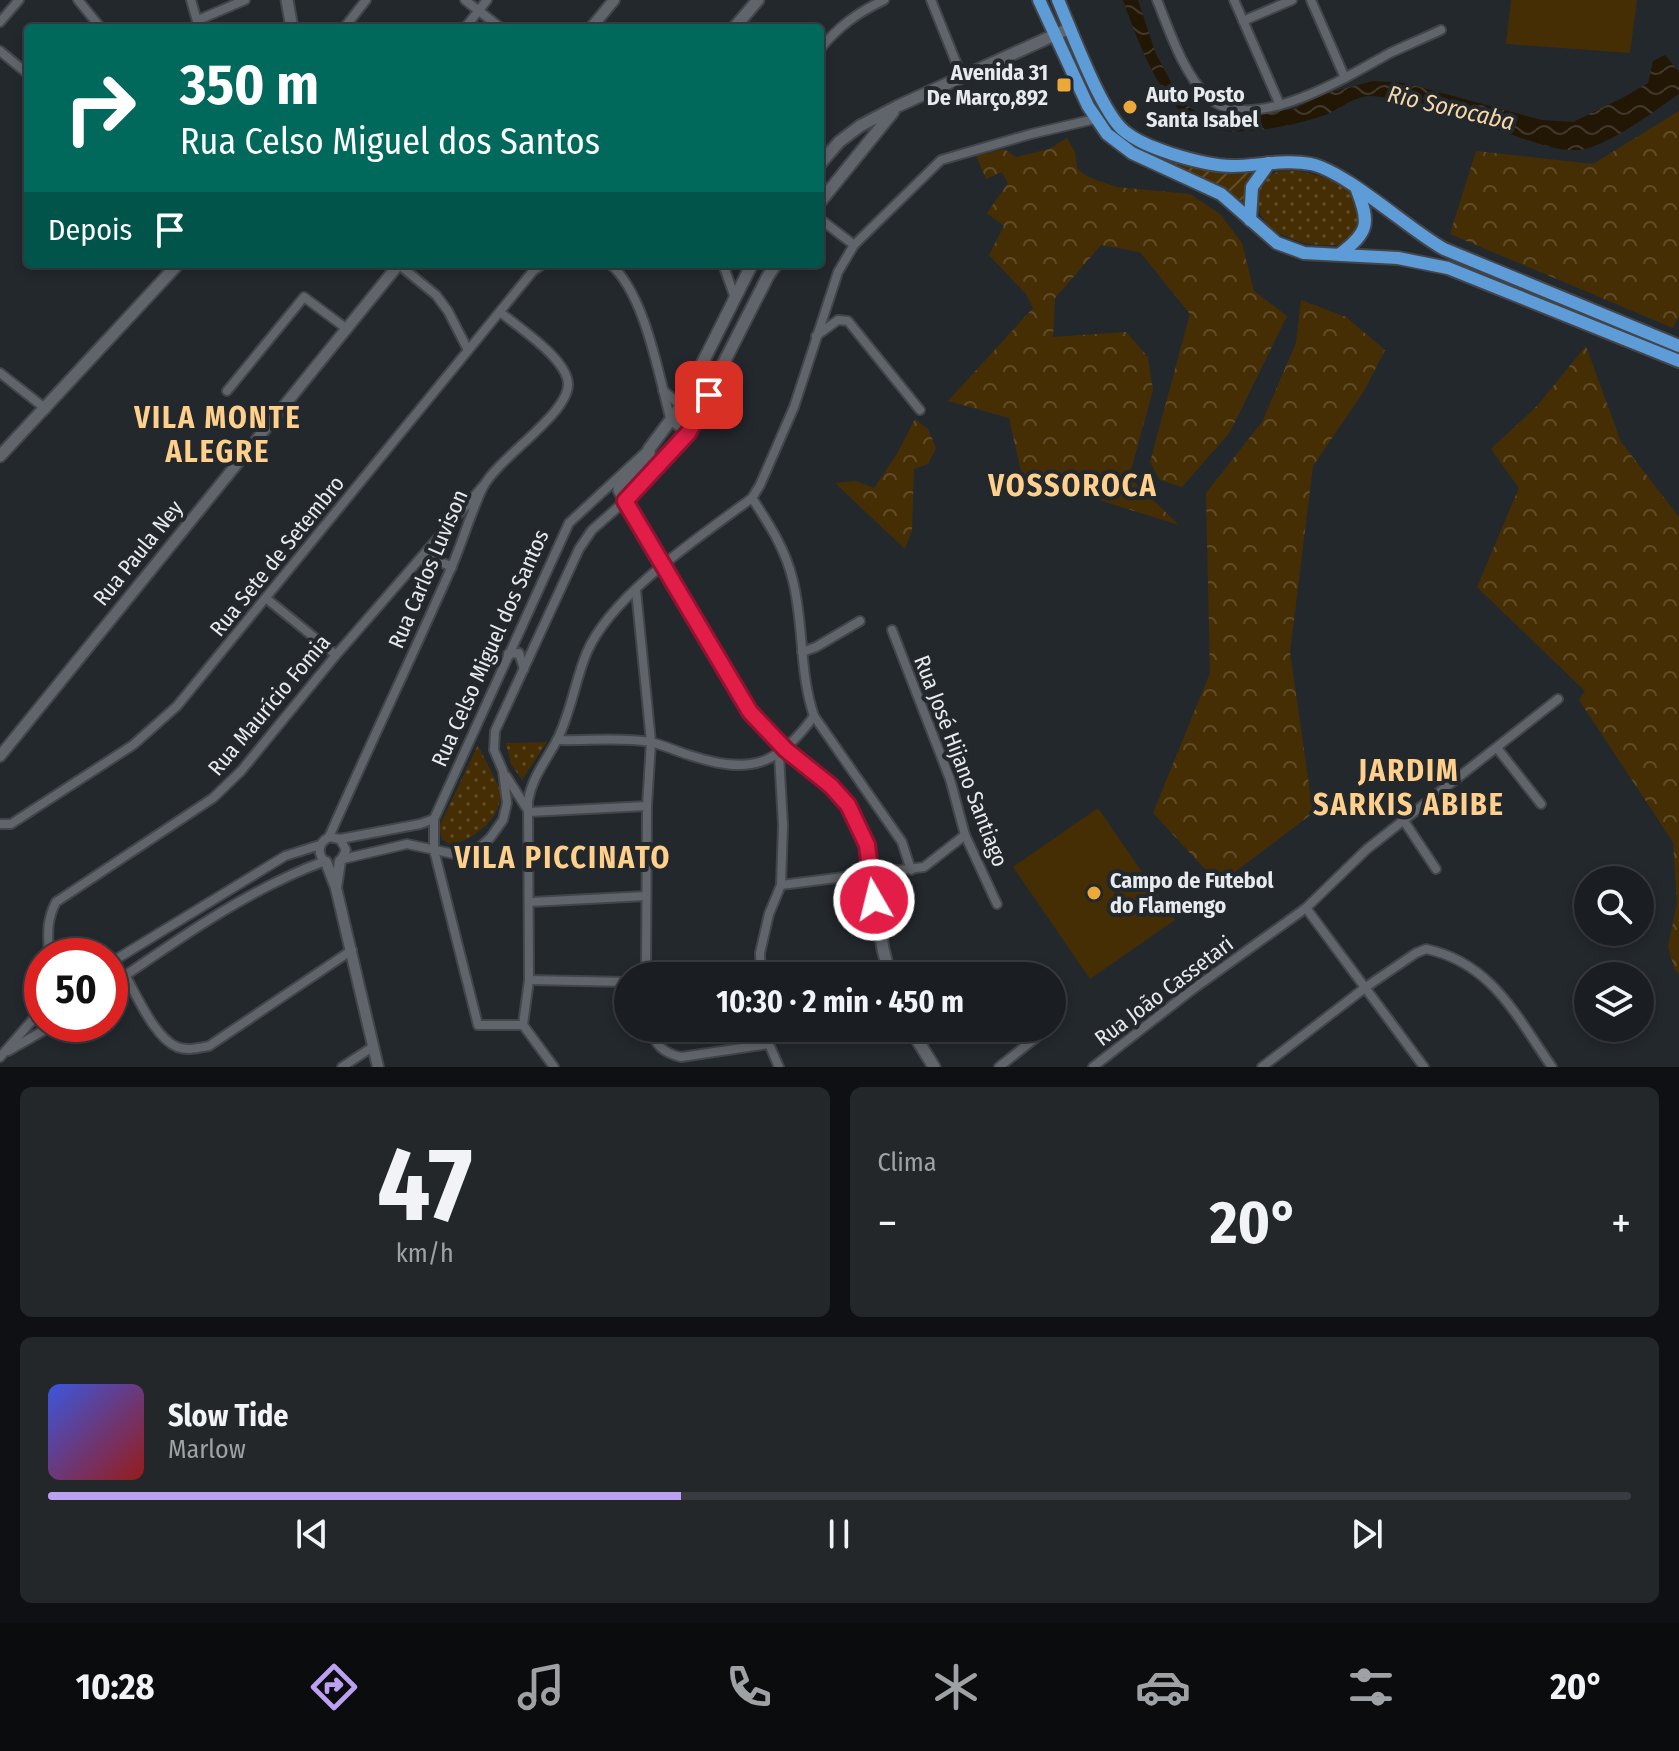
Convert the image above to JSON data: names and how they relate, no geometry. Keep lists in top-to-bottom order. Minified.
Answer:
{"streets":{"main road":["Rua Celso Miguel dos Santos"],"street":["Rua Paula Ney","Rua Sete de Setembro","Rua Carlos Luvison","Rua Maurício Fomia","Rua José Hijano Santiago","Rua João Cassetari"]},"crossings":[["Rua Sete de Setembro","Rua Carlos Luvison"],["Rua Carlos Luvison","Rua Celso Miguel dos Santos"],["Rua Carlos Luvison","Rua Maurício Fomia"]],"districts":["VILA MONTE ALEGRE","VOSSOROCA","JARDIM SARKIS ABIBE","VILA PICCINATO"],"water":["Rio Sorocaba"],"places":{"transit":["Avenida 31 De Março,892"],"other":["Auto Posto Santa Isabel","Campo de Futebol do Flamengo"]},"page":{"turn":["350 m","Rua Celso Miguel dos Santos"],"then":"Depois","limit":"50","trip":"10:30 · 2 min · 450 m","tile":[["47","km/h"],"Clima"],"heat":["−","20°","+"],"song":["Slow Tide","Marlow"],"tabs":["10:28","20°"]}}
